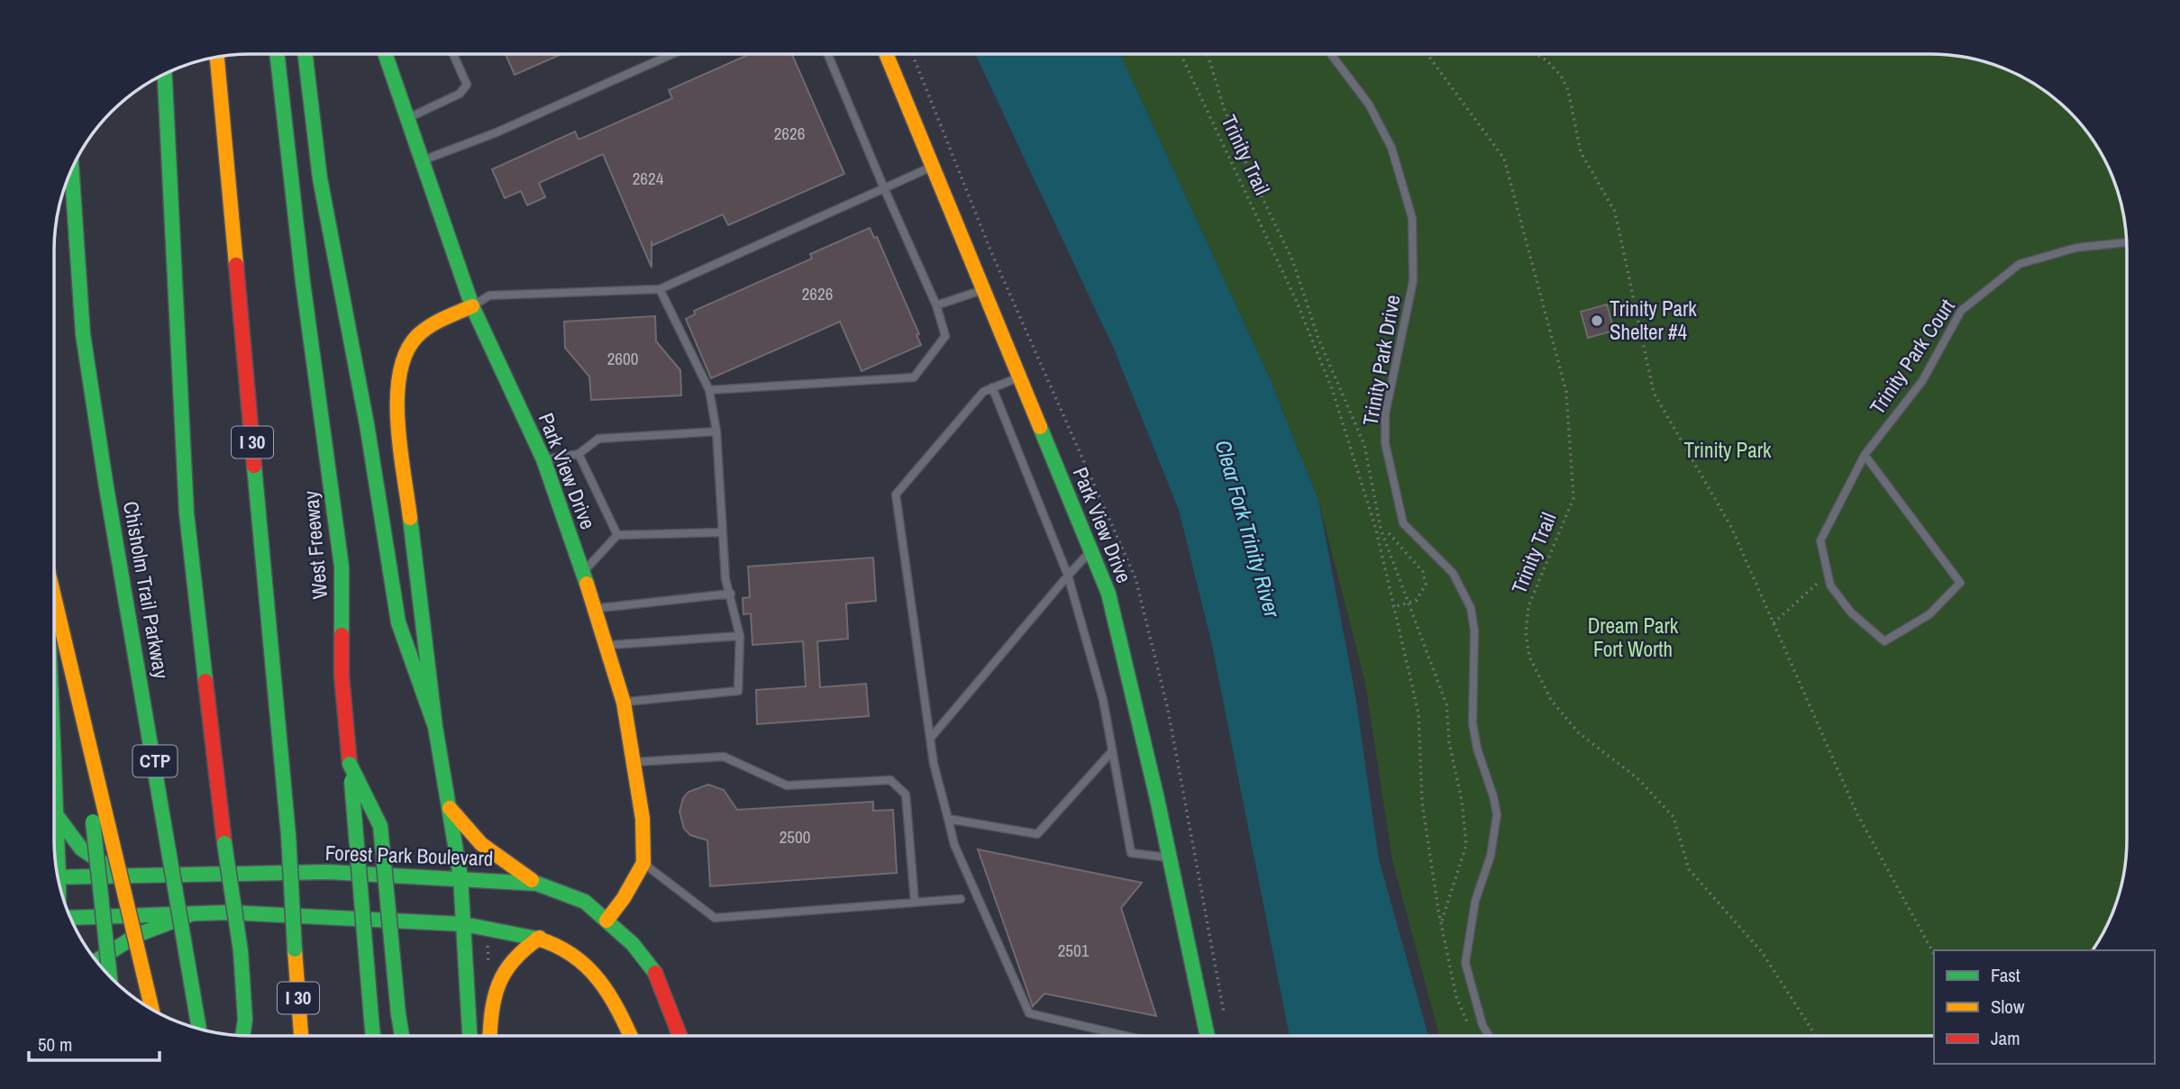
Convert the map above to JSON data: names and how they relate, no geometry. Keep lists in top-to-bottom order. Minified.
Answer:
{"streets":{"main road":["I 30","Park View Drive","West Freeway","Chisholm Trail Parkway","CTP","Forest Park Boulevard"],"lane":["Trinity Park Court","Trinity Park Drive"],"path":["Trinity Trail"]},"water":["Clear Fork Trinity River"],"parks":["Trinity Park","Dream Park Fort Worth"],"places":["Trinity Park Shelter #4"],"house_numbers":["2626","2624","2626","2600","2500","2501"],"legend":["Fast","Slow","Jam"],"scale_bar":"50 m"}
